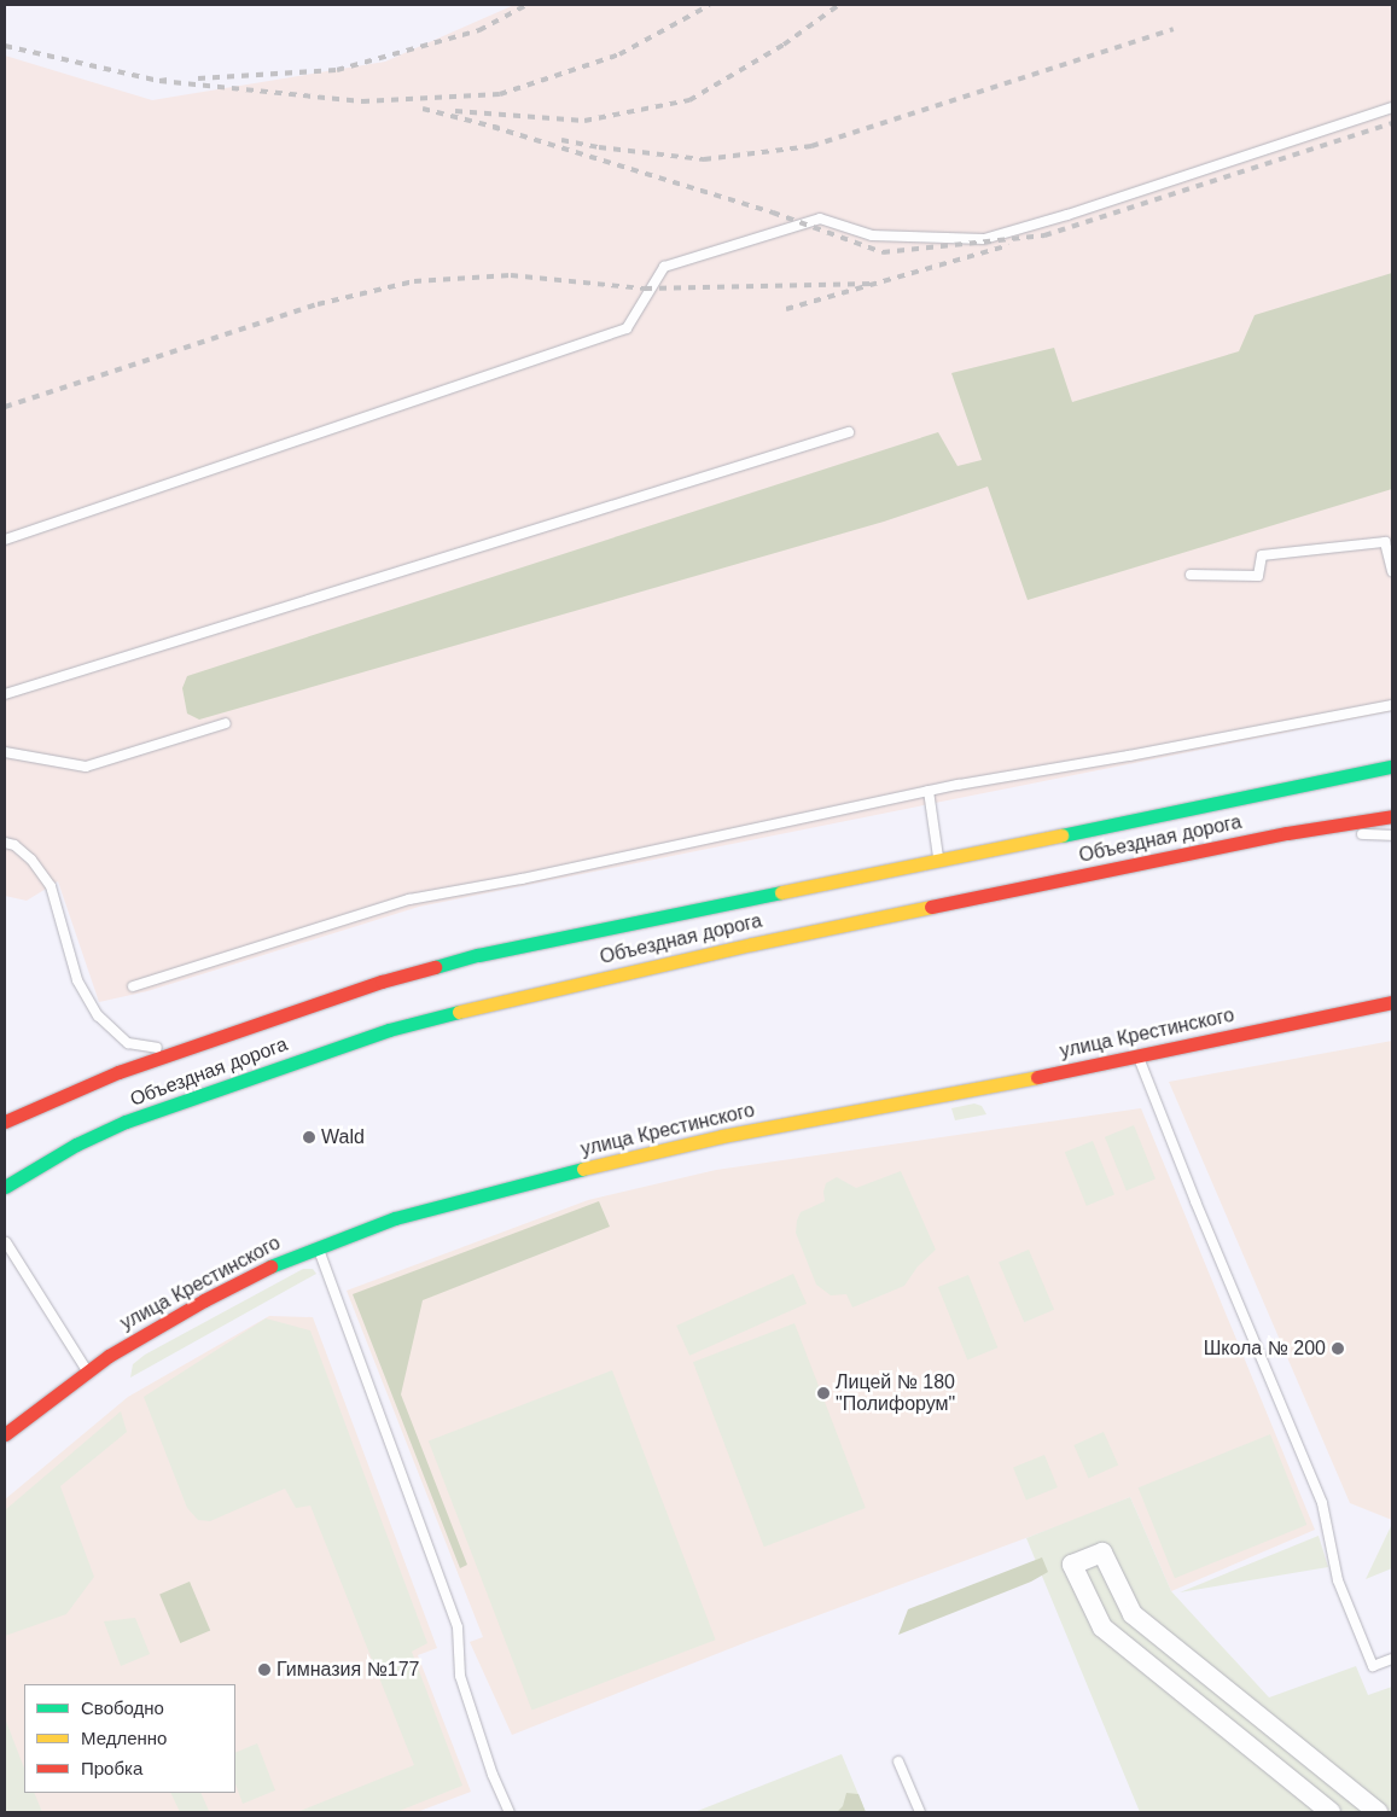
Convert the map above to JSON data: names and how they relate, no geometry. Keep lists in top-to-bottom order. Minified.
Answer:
{"streets":{"main road":["Объездная дорога","улица Крестинского"]},"places":["Wald","Школа № 200","Лицей № 180 \"Полифорум\"","Гимназия №177"],"legend":["Свободно","Медленно","Пробка"]}
